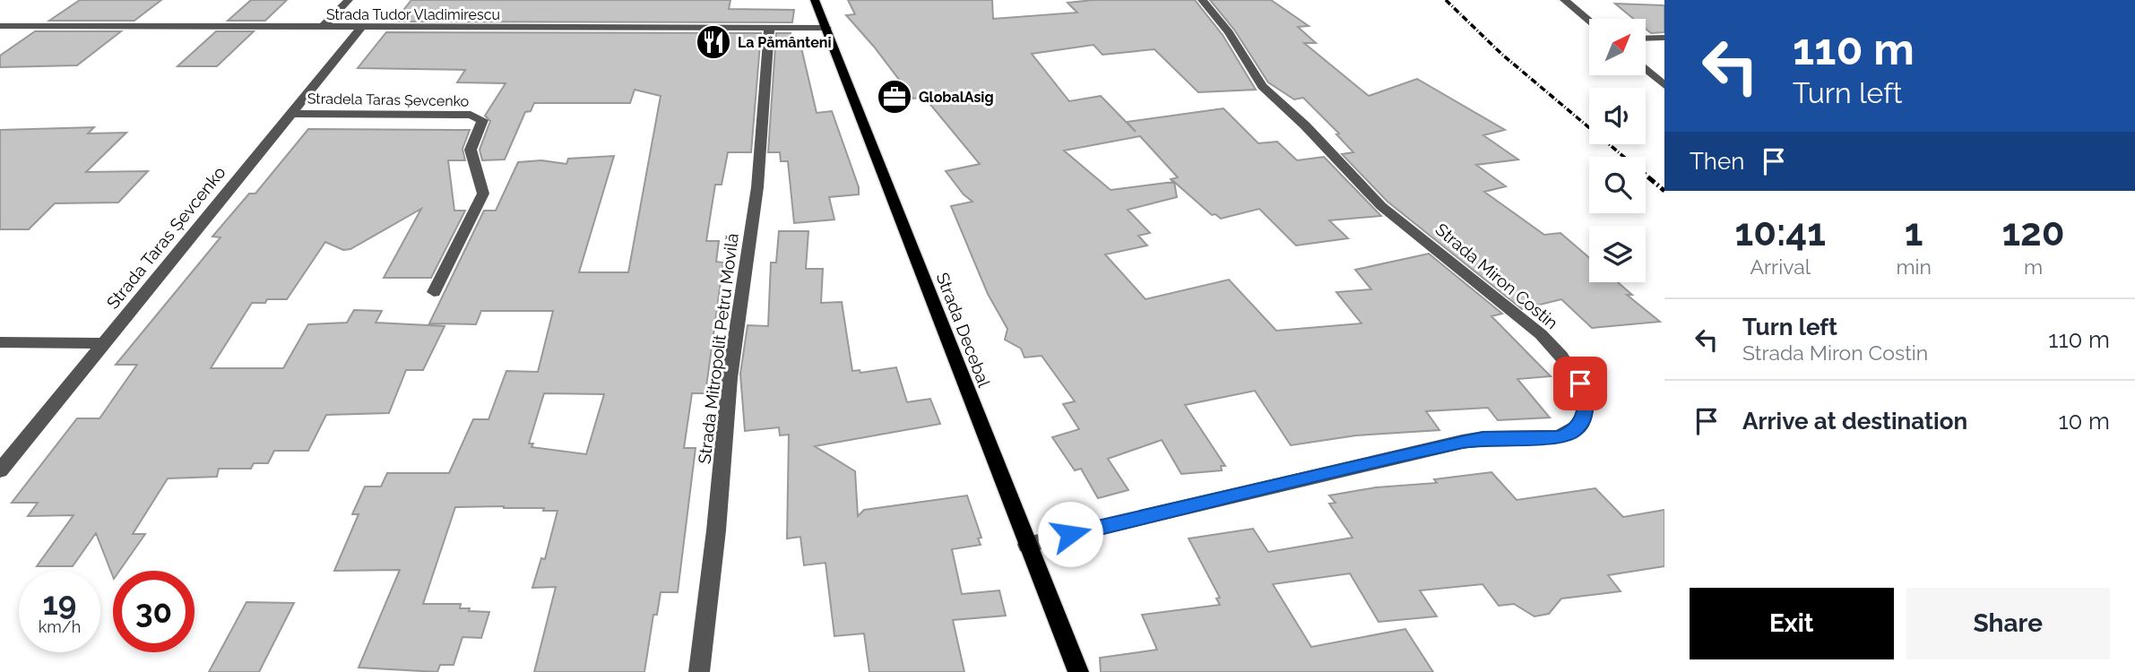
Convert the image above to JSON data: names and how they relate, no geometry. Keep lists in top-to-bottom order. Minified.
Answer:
{"streets":{"main road":["Strada Decebal"],"street":["Strada Tudor Vladimirescu","Stradela Taras Șevcenko","Strada Taras Șevcenko","Strada Miron Costin","Strada Mitropolit Petru Movilă"]},"crossings":[["Strada Tudor Vladimirescu","Strada Taras Șevcenko"],["Strada Tudor Vladimirescu","Strada Decebal"],["Strada Tudor Vladimirescu","Strada Mitropolit Petru Movilă"],["Stradela Taras Șevcenko","Strada Taras Șevcenko"],["Strada Miron Costin","Strada Decebal"]],"places":{"restaurant":["La Pământeni"],"office":["GlobalAsig"]},"north":"top right","page":{"turn":["110 m","Turn left"],"then":"Then","eta":["10:41","Arrival","1","min","120","m"],"list":[{"name":"Turn left","note":"Strada Miron Costin","value":"110 m"},{"name":"Arrive at destination","value":"10 m"}],"speed":"19 km/h","limit":"30","buttons":["Exit","Share"]}}
